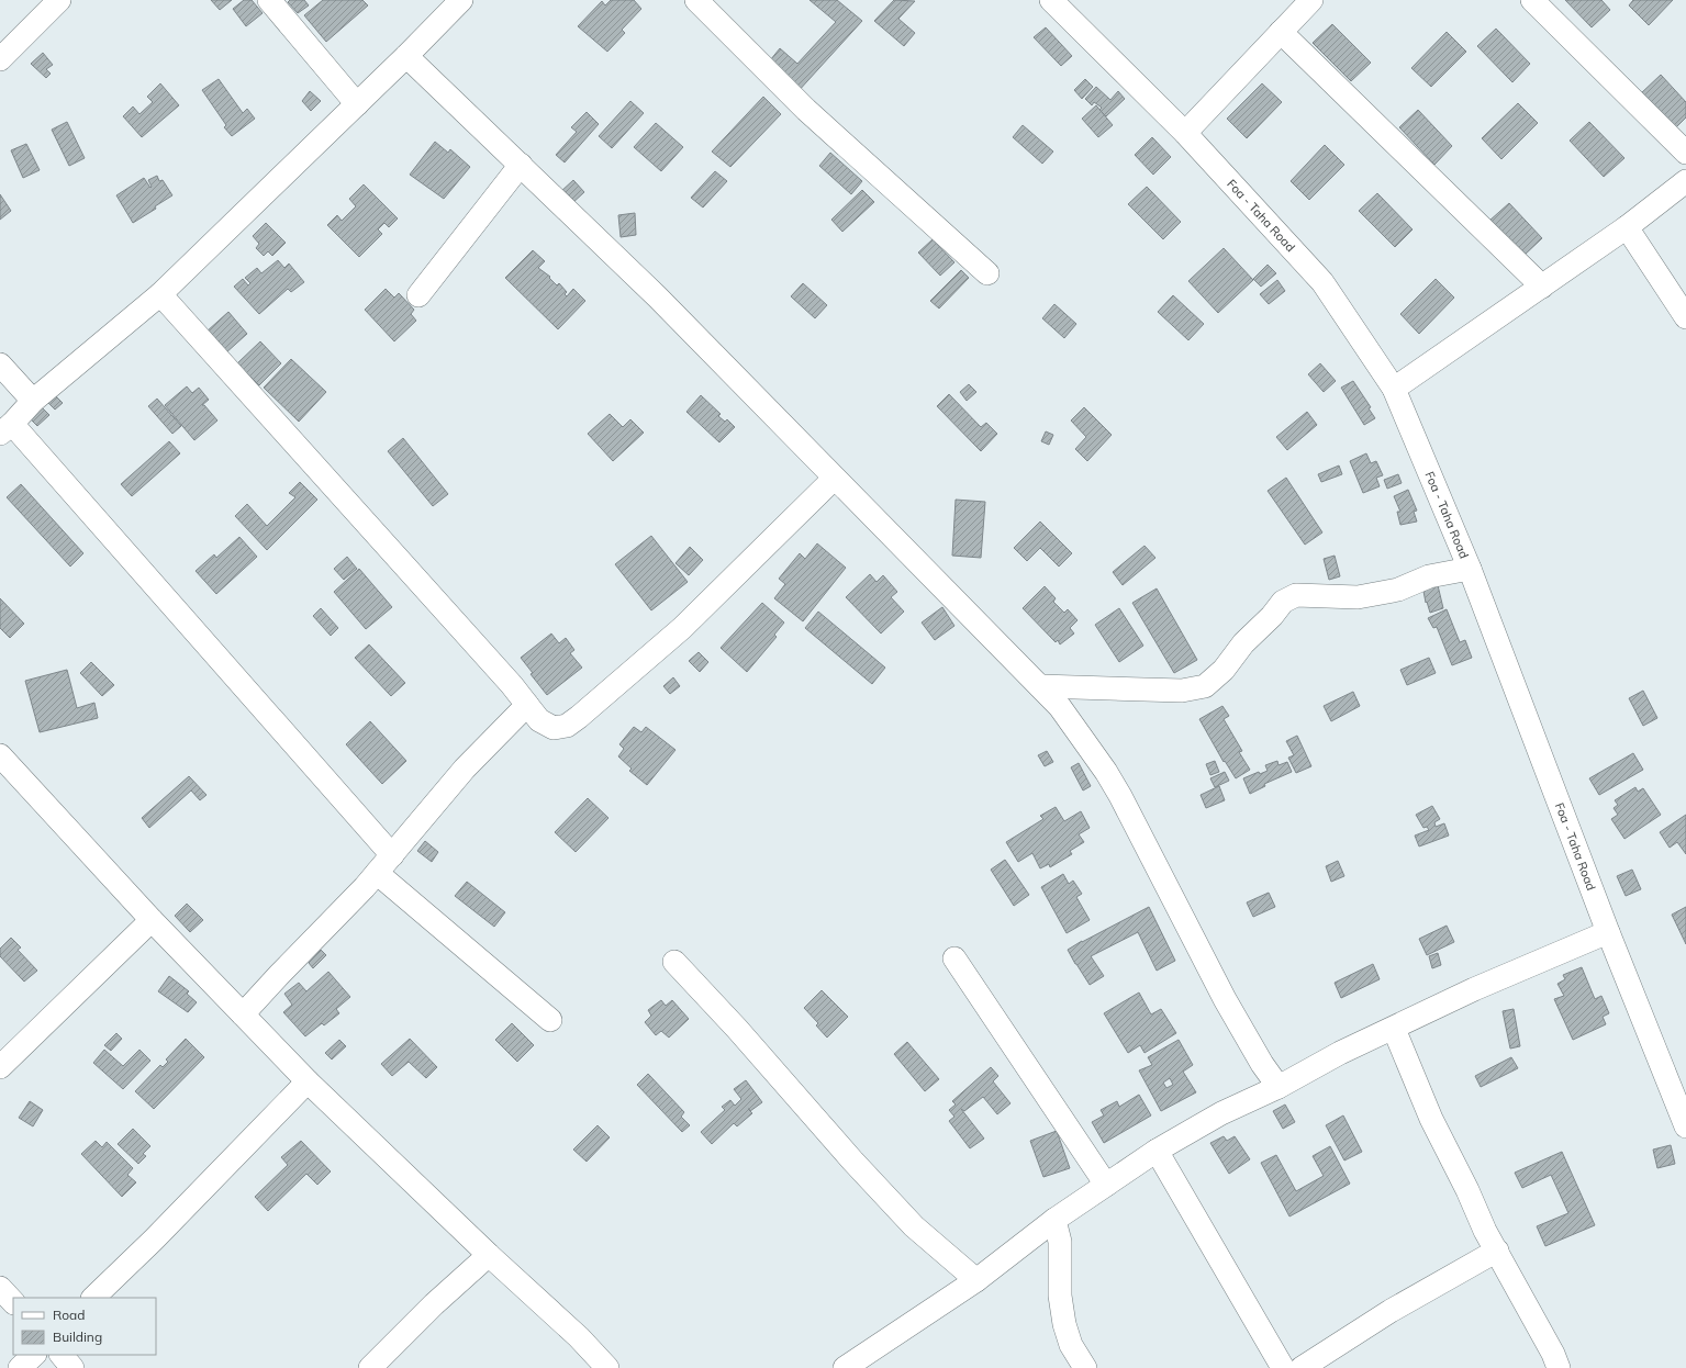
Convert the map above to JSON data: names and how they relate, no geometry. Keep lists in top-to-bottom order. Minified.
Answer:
{"streets":{"street":["Foa - Taha Road"]},"legend":["Road","Building"]}
